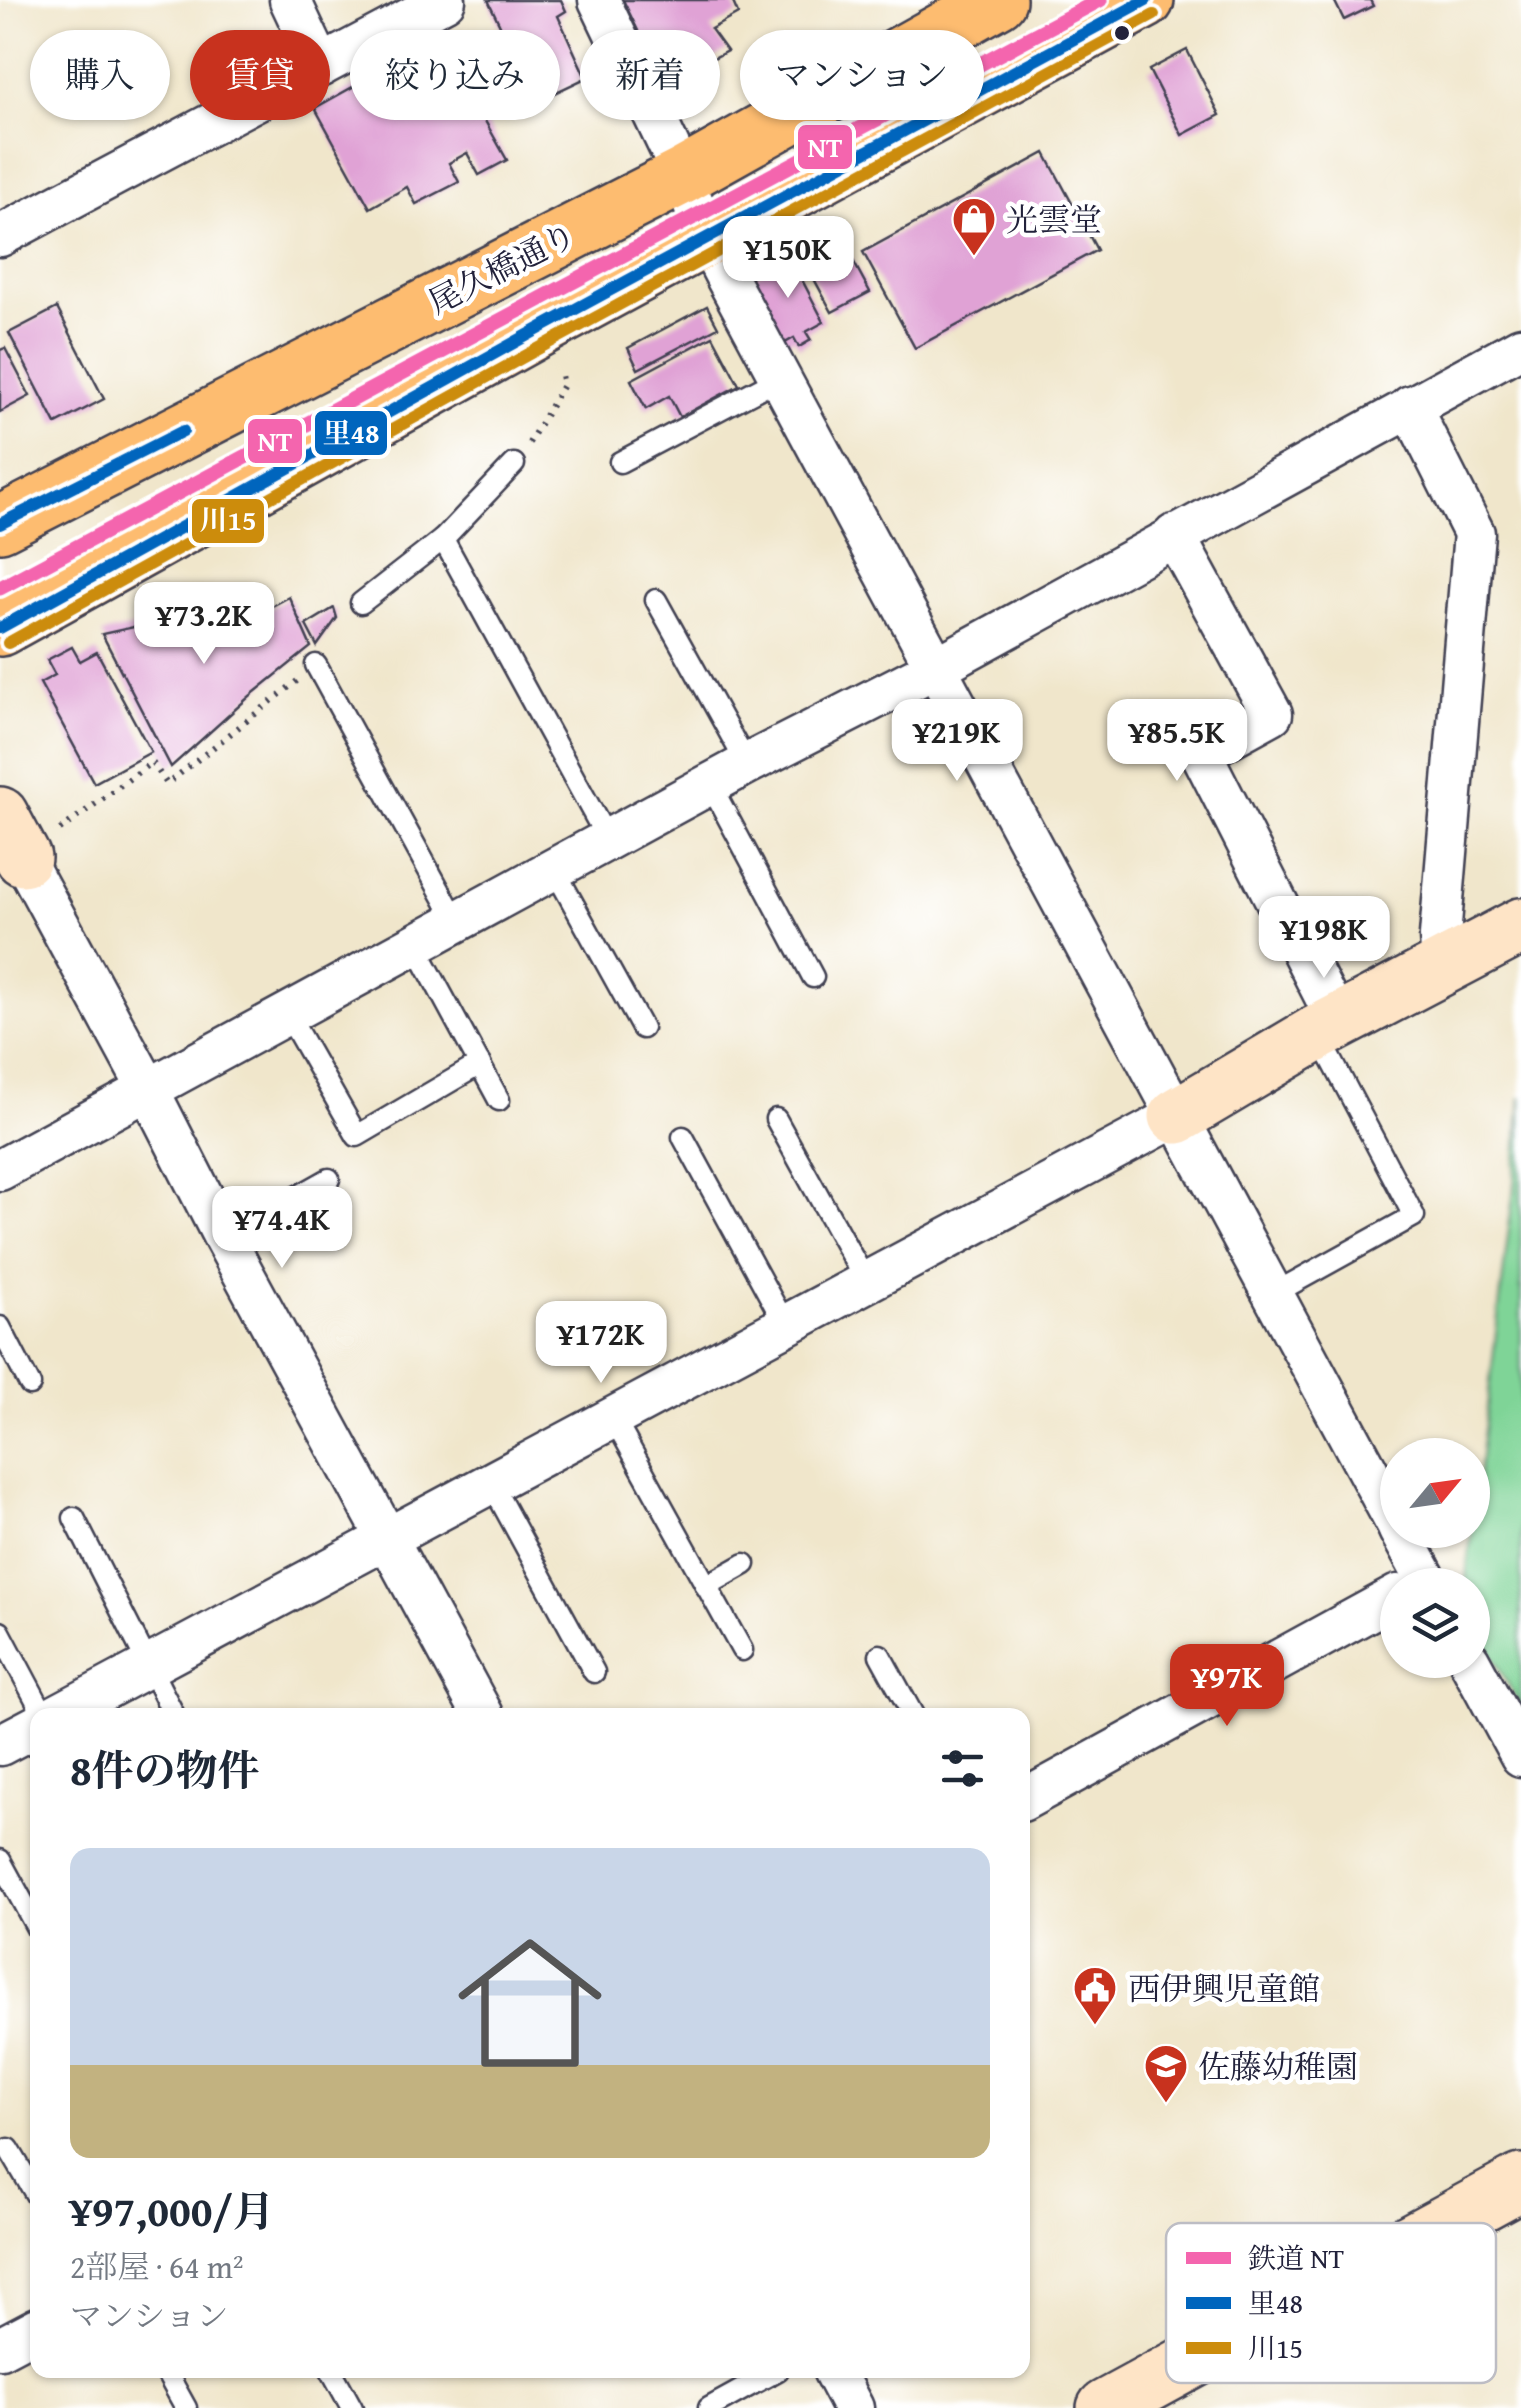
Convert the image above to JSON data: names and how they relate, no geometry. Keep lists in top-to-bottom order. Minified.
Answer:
{"streets":{"main road":["尾久橋通り"]},"places":{"shop":["光雲堂"],"public building":["西伊興児童館"],"school or university":["佐藤幼稚園"]},"lines":["rail line NT","transit line 里48","transit line 川15"],"legend":["鉄道 NT","里48","川15"],"north":"top right","page":{"chip":["購入","賃貸","絞り込み","新着","マンション"],"price":["¥150K","¥73.2K","¥219K","¥85.5K","¥198K","¥74.4K","¥172K","¥97K"],"heading":"8件の物件","list":[{"name":"¥97,000/月","note":"2部屋 · 64 m² · マンション"}]}}
